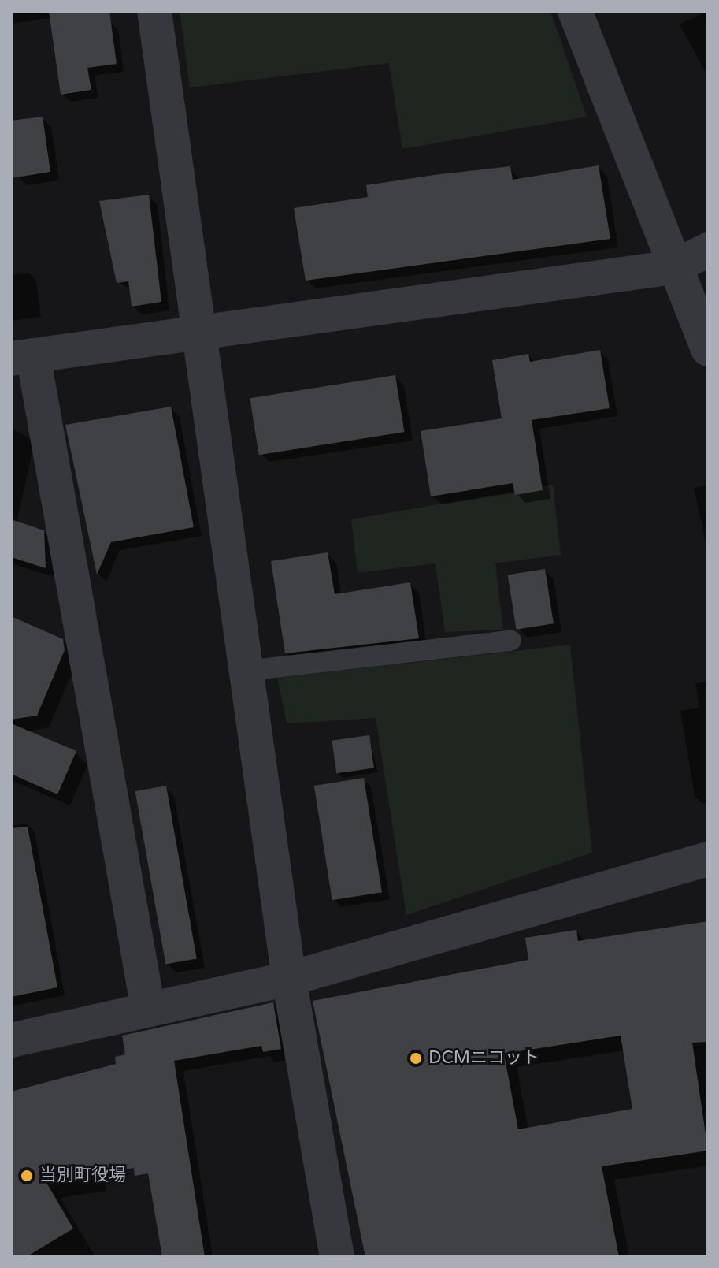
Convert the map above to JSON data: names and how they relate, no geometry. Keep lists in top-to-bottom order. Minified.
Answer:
{"places":["DCMニコット","当別町役場"]}
